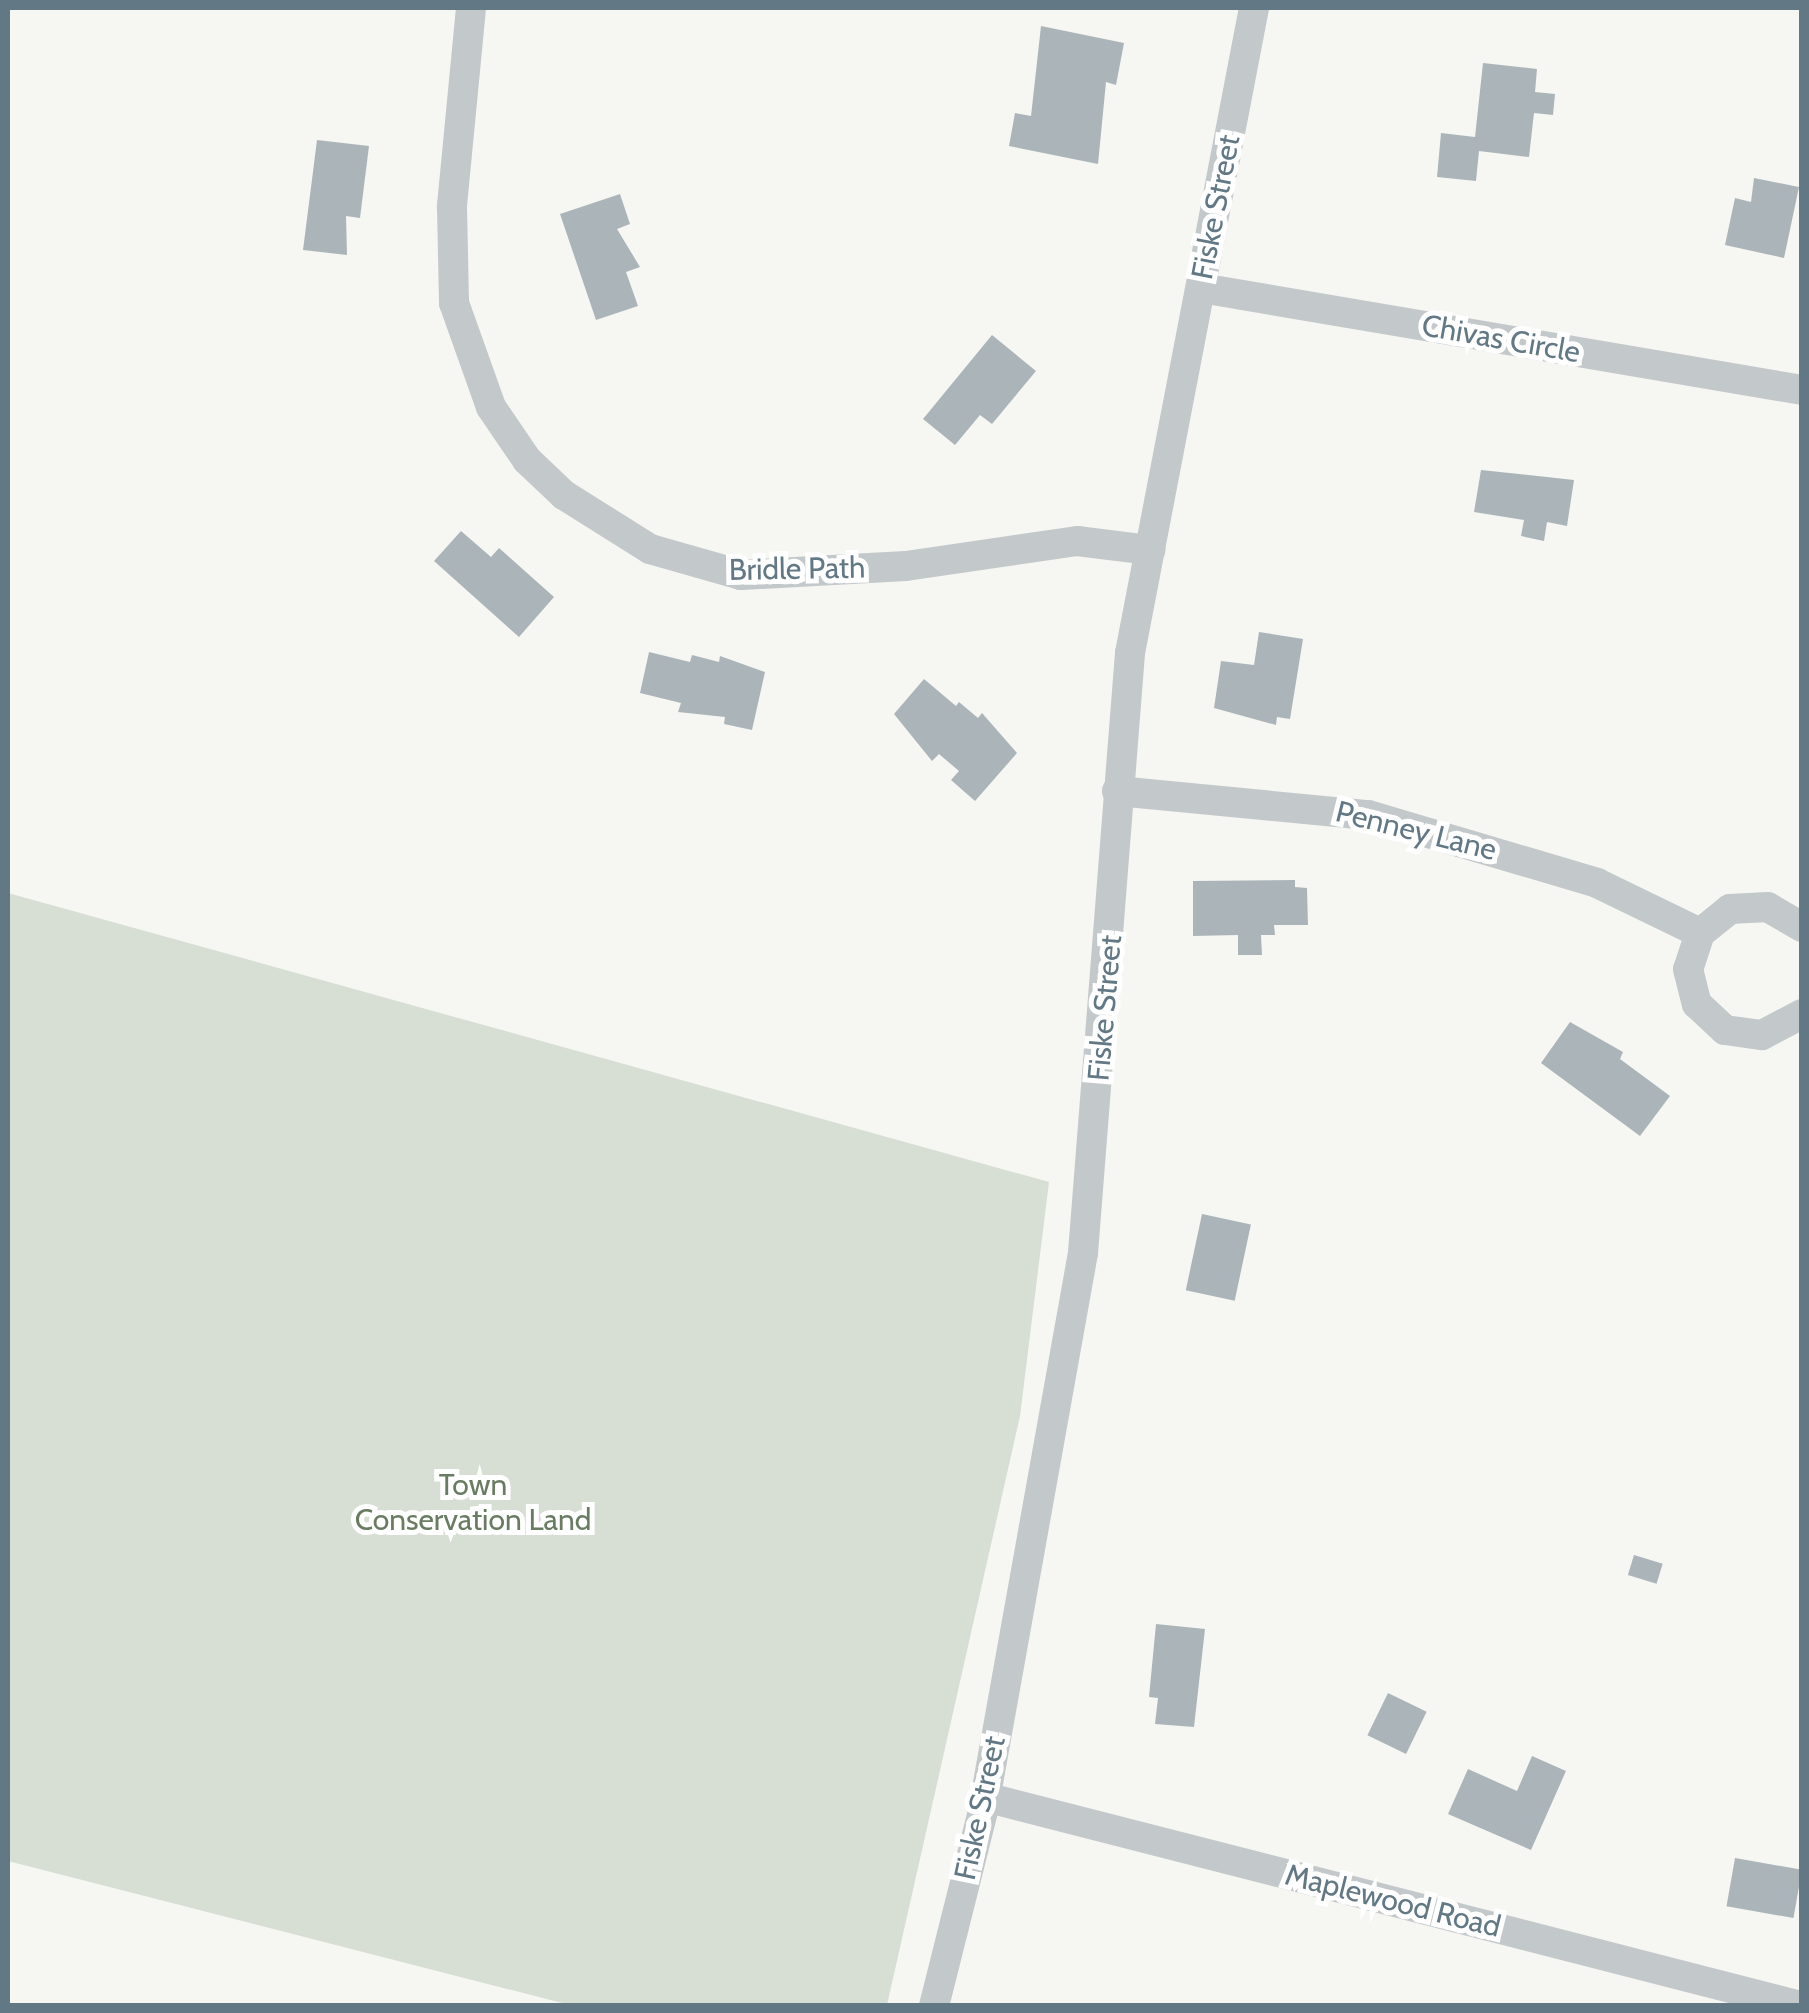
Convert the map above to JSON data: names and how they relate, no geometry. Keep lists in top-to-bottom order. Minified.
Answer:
{"streets":{"street":["Fiske Street","Chivas Circle","Bridle Path","Penney Lane","Maplewood Road"]},"crossings":[["Fiske Street","Chivas Circle"],["Fiske Street","Bridle Path"],["Fiske Street","Penney Lane"],["Fiske Street","Maplewood Road"]],"parks":["Town Conservation Land"]}
